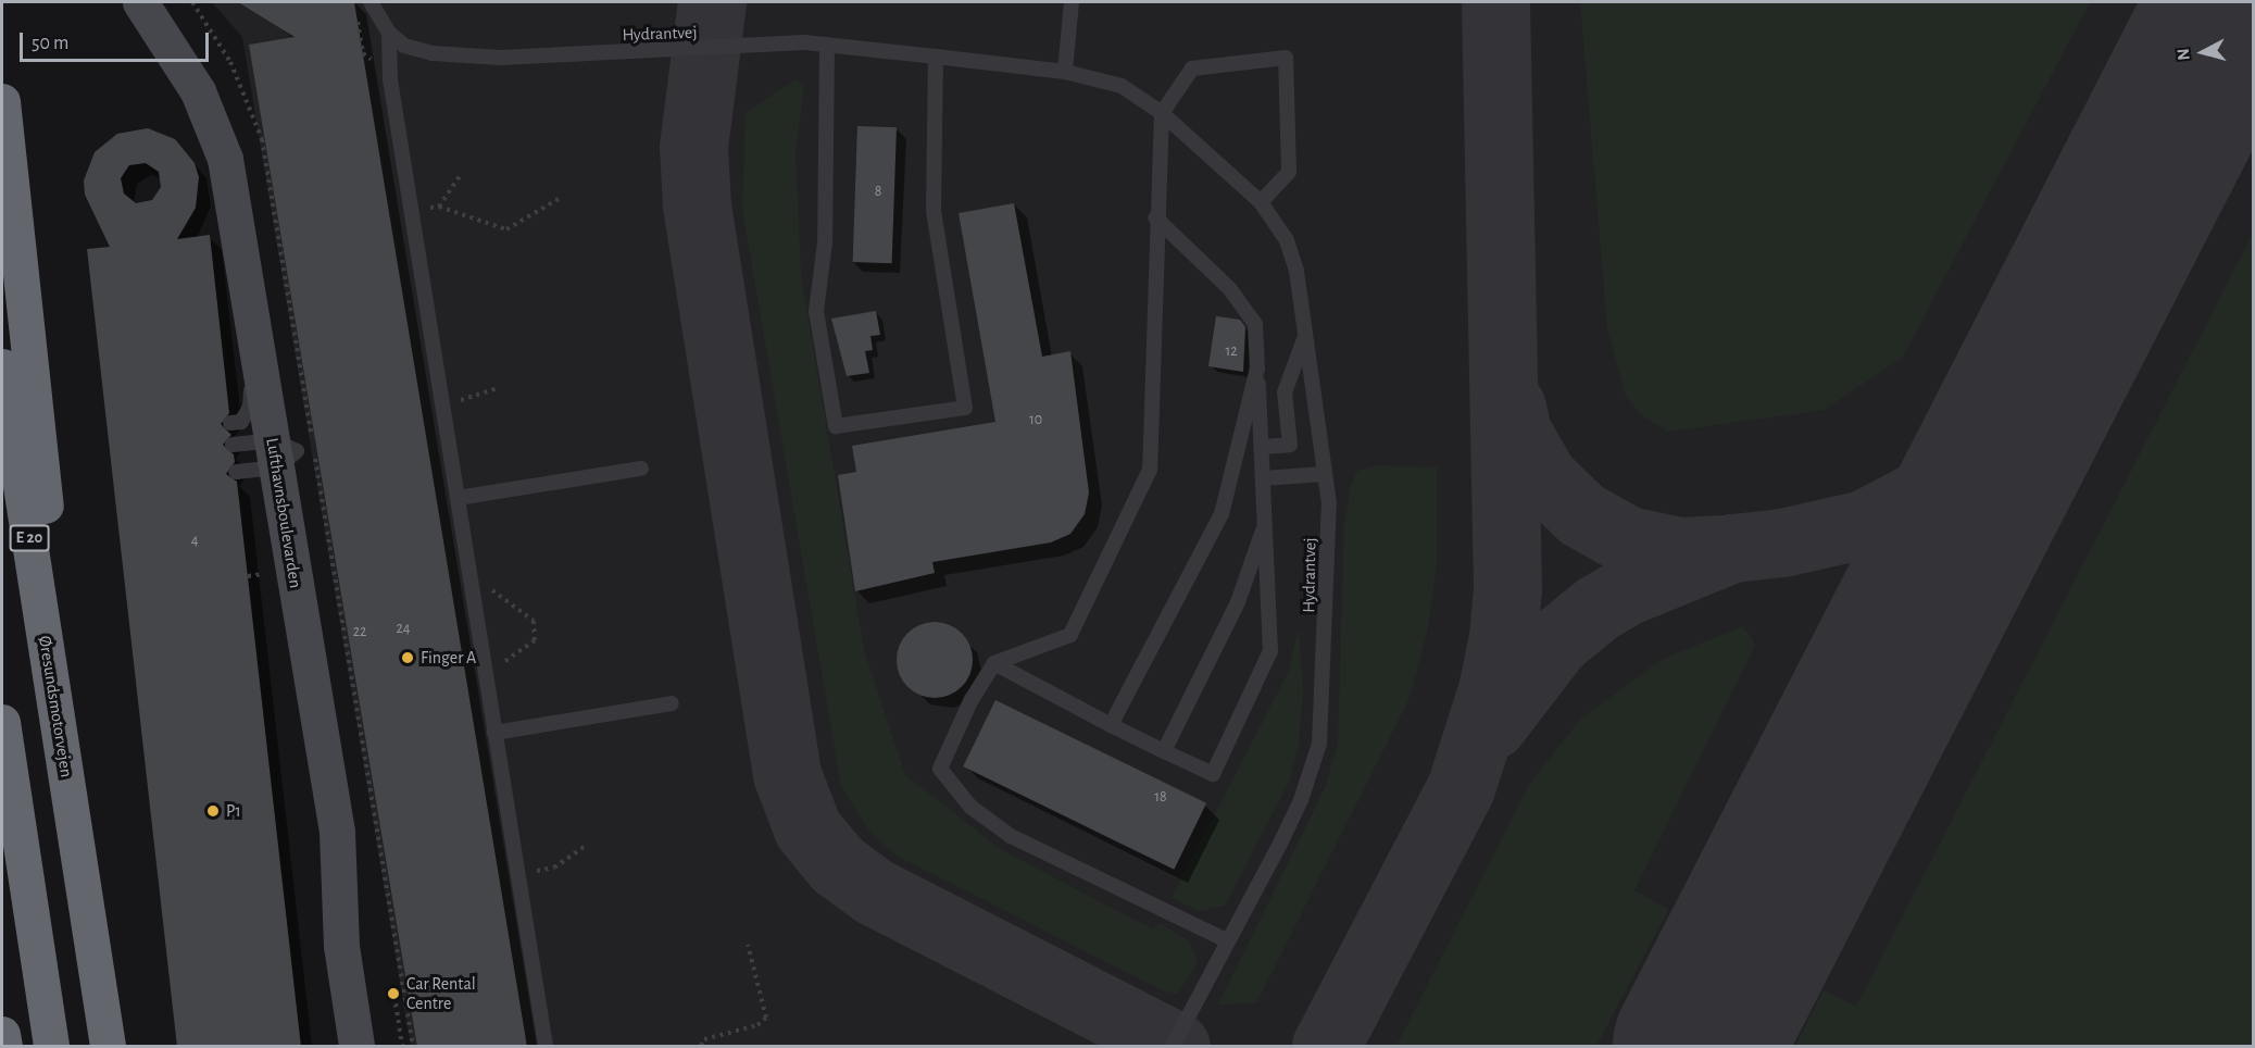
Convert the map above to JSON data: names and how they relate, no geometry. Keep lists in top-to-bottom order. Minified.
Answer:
{"streets":{"highway":["E 20","Øresundsmotorvejen"],"street":["Lufthavnsboulevarden"],"lane":["Hydrantvej"]},"places":["Finger A","P1","Car Rental Centre"],"house_numbers":["8","12","10","4","24","22","18"],"scale_bar":"50 m","north":"left"}
